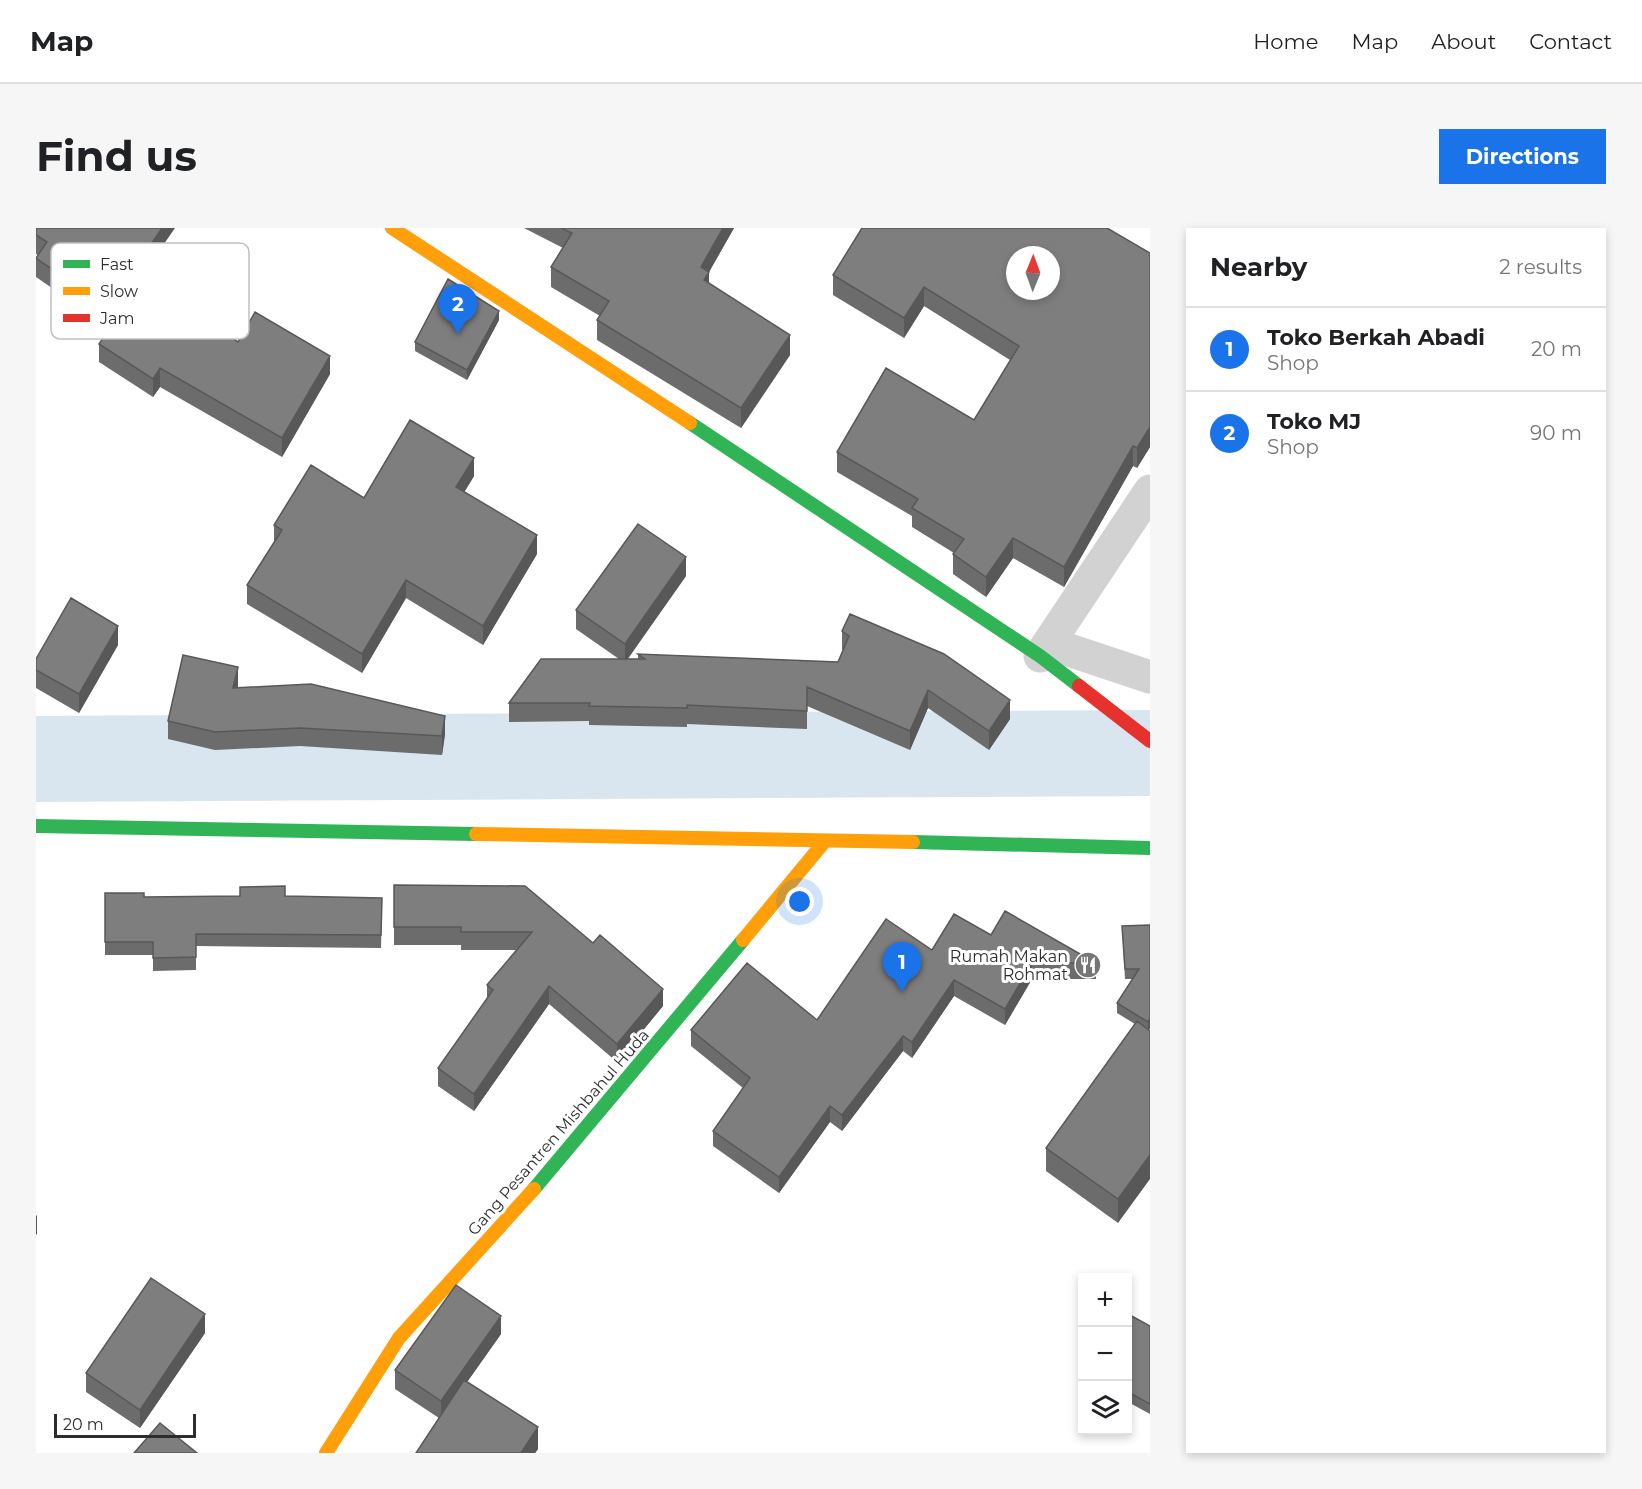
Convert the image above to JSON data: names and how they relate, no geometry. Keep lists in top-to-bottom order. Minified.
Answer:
{"streets":{"street":["Gang Pesantren Mishbahul Huda"]},"places":{"restaurant":["Rumah Makan Rohmat"]},"legend":["Fast","Slow","Jam"],"scale_bar":"20 m","north":"top","page":{"header":"Map","nav":["Home","Map","About","Contact"],"buttons":"Directions","title":"Find us","heading":["Nearby","2 results"],"pins":["2","1"],"list":[{"mark":"1","name":"Toko Berkah Abadi","note":"Shop","value":"20 m"},{"mark":"2","name":"Toko MJ","note":"Shop","value":"90 m"}],"map_buttons":["+","−"],"scale":"20 m"}}
